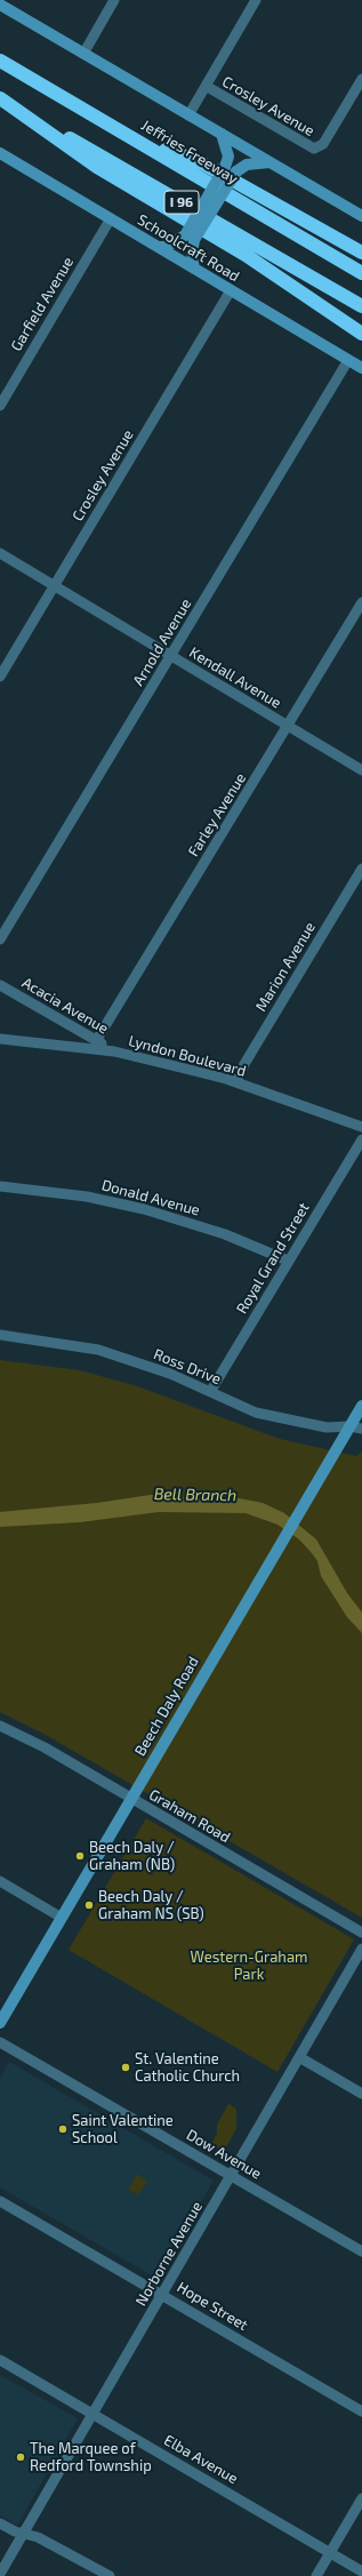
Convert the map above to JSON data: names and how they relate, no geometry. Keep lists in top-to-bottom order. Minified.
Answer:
{"streets":{"highway":["Jeffries Freeway","I 96"],"main road":["Schoolcraft Road","Beech Daly Road"],"street":["Crosley Avenue","Garfield Avenue","Arnold Avenue","Kendall Avenue","Farley Avenue","Marion Avenue","Acacia Avenue","Lyndon Boulevard","Donald Avenue","Royal Grand Street","Ross Drive","Graham Road","Dow Avenue","Norborne Avenue","Hope Street","Elba Avenue"]},"crossings":[["Crosley Avenue","Schoolcraft Road"],["Crosley Avenue","Kendall Avenue"],["Schoolcraft Road","Garfield Avenue"],["Schoolcraft Road","Arnold Avenue"],["Arnold Avenue","Kendall Avenue"],["Kendall Avenue","Farley Avenue"],["Farley Avenue","Acacia Avenue"],["Marion Avenue","Lyndon Boulevard"],["Acacia Avenue","Lyndon Boulevard"],["Donald Avenue","Royal Grand Street"],["Royal Grand Street","Ross Drive"],["Ross Drive","Beech Daly Road"],["Beech Daly Road","Graham Road"],["Dow Avenue","Norborne Avenue"],["Norborne Avenue","Hope Street"],["Norborne Avenue","Elba Avenue"]],"water":["Bell Branch"],"parks":["Western-Graham Park"],"places":["Beech Daly / Graham (NB)","Beech Daly / Graham NS (SB)","St. Valentine Catholic Church","Saint Valentine School","The Marquee of Redford Township"]}
